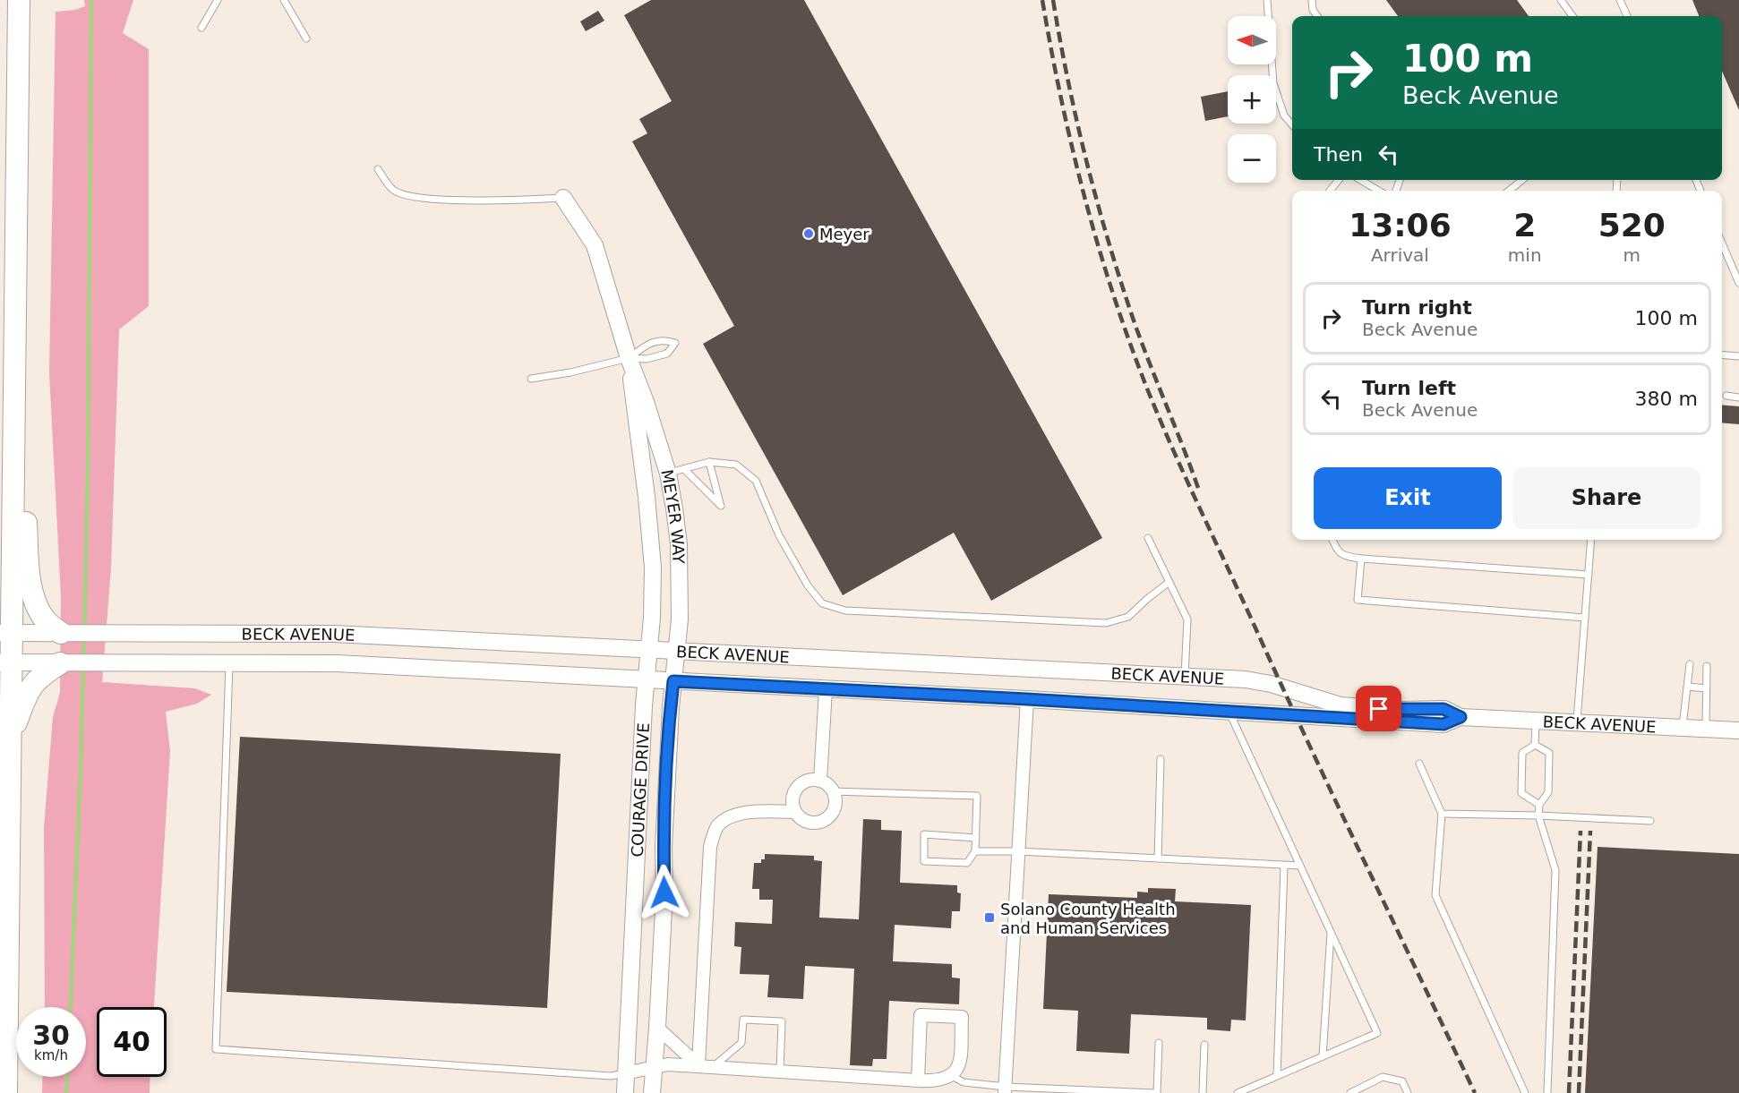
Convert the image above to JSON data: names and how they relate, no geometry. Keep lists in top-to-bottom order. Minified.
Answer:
{"streets":{"street":["MEYER WAY","BECK AVENUE","COURAGE DRIVE"]},"crossings":[["MEYER WAY","BECK AVENUE"],["MEYER WAY","COURAGE DRIVE"],["BECK AVENUE","COURAGE DRIVE"]],"places":{"other":["Meyer"],"transit":["Solano County Health and Human Services"]},"north":"left","page":{"map_buttons":["+","−"],"turn":["100 m","Beck Avenue"],"then":"Then","eta":["13:06","Arrival","2","min","520","m"],"list":[{"name":"Turn right","note":"Beck Avenue","value":"100 m"},{"name":"Turn left","note":"Beck Avenue","value":"380 m"}],"buttons":["Exit","Share"],"speed":"30 km/h","limit":"40"}}
